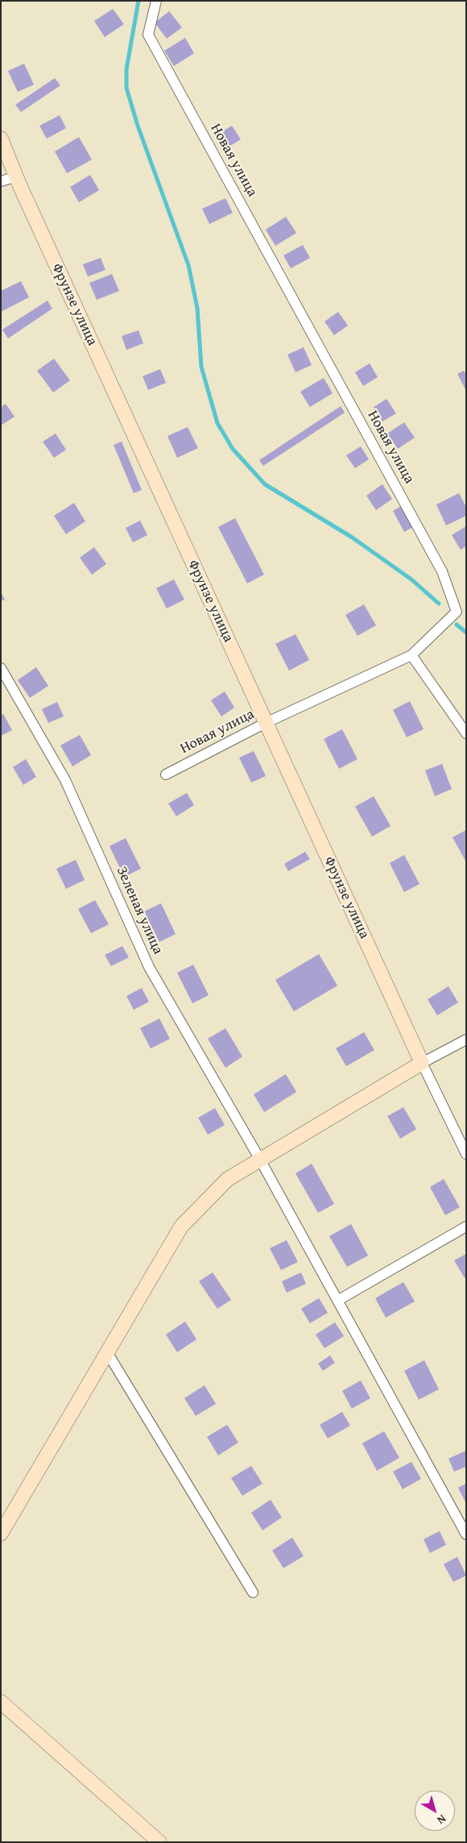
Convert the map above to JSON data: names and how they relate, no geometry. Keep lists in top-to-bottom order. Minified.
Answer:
{"streets":{"street":["Новая улица","Фрунзе улица","Зеленая улица"]},"crossings":[["Новая улица","Фрунзе улица"]],"north":"bottom right"}
